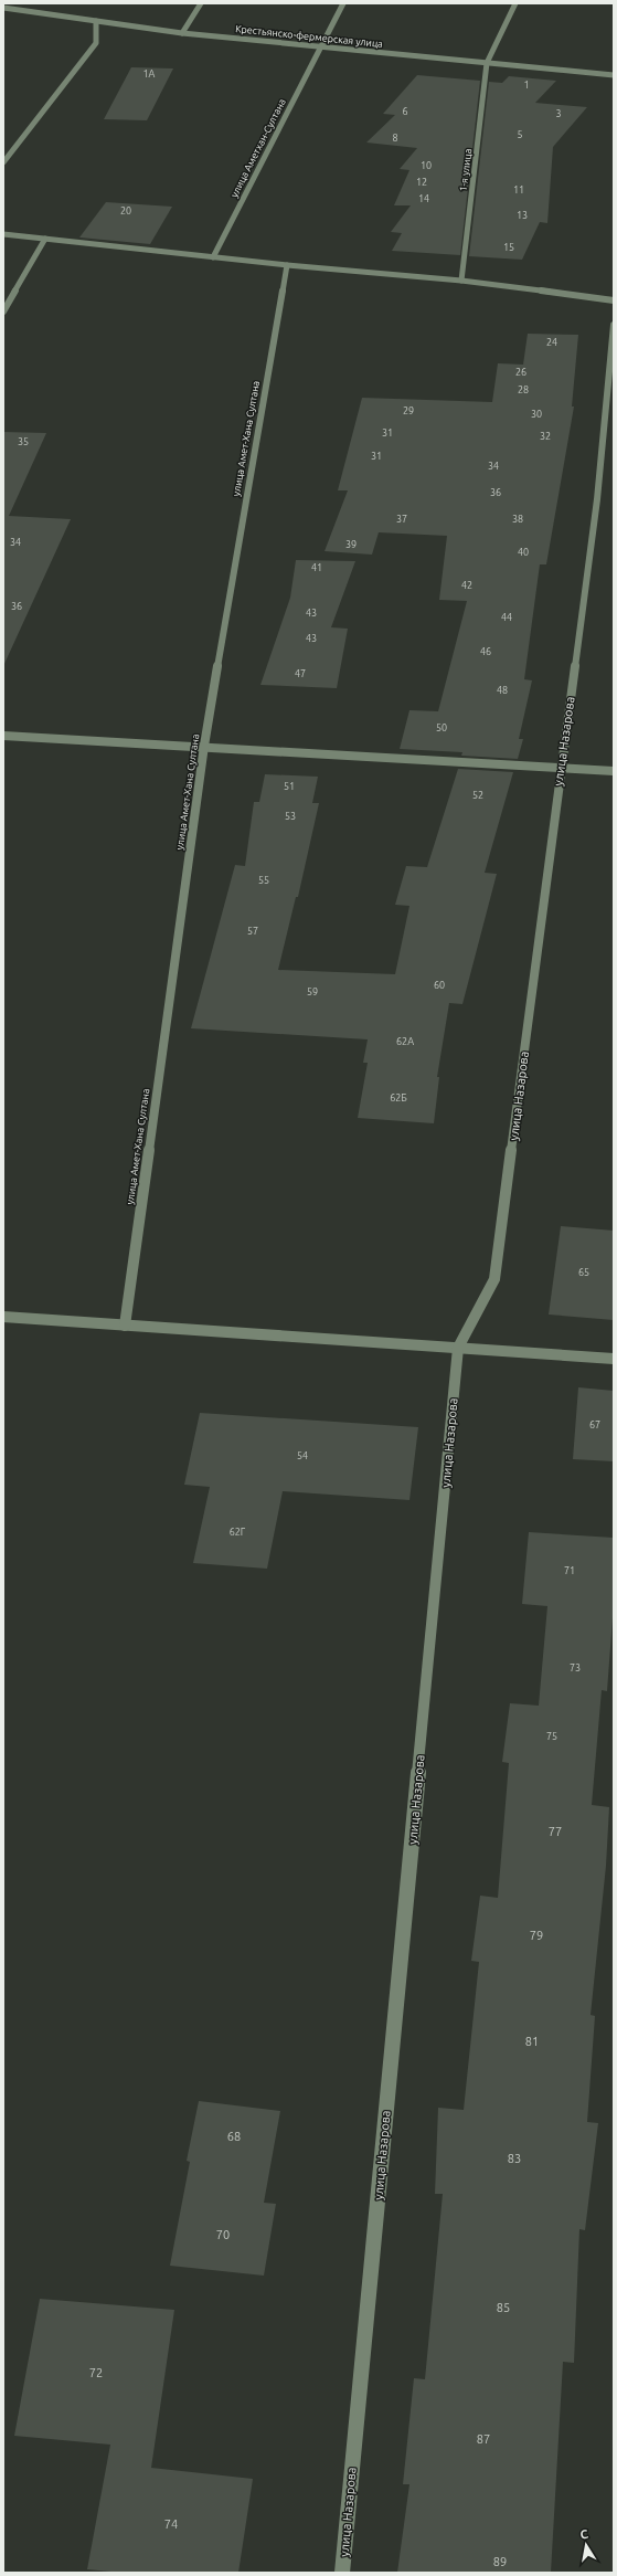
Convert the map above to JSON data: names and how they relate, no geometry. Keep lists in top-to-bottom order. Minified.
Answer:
{"streets":{"street":["Крестьянско-фермерская улица","улица Аметхан-Султана","1-я улица","улица Амет-Хана Султана","улица Назарова"]},"crossings":[["Крестьянско-фермерская улица","улица Аметхан-Султана"],["Крестьянско-фермерская улица","1-я улица"]],"house_numbers":["1А","1","6","3","5","8","10","12","11","14","20","13","15","24","26","28","29","30","31","32","35","31","34","36","37","38","34","39","40","41","42","36","43","44","43","46","47","48","50","51","52","53","55","57","60","59","62А","62Б","65","67","54","62Г","71","73","75","77","79","81","68","83","70","85","72","87","74","89"],"north":"top"}
